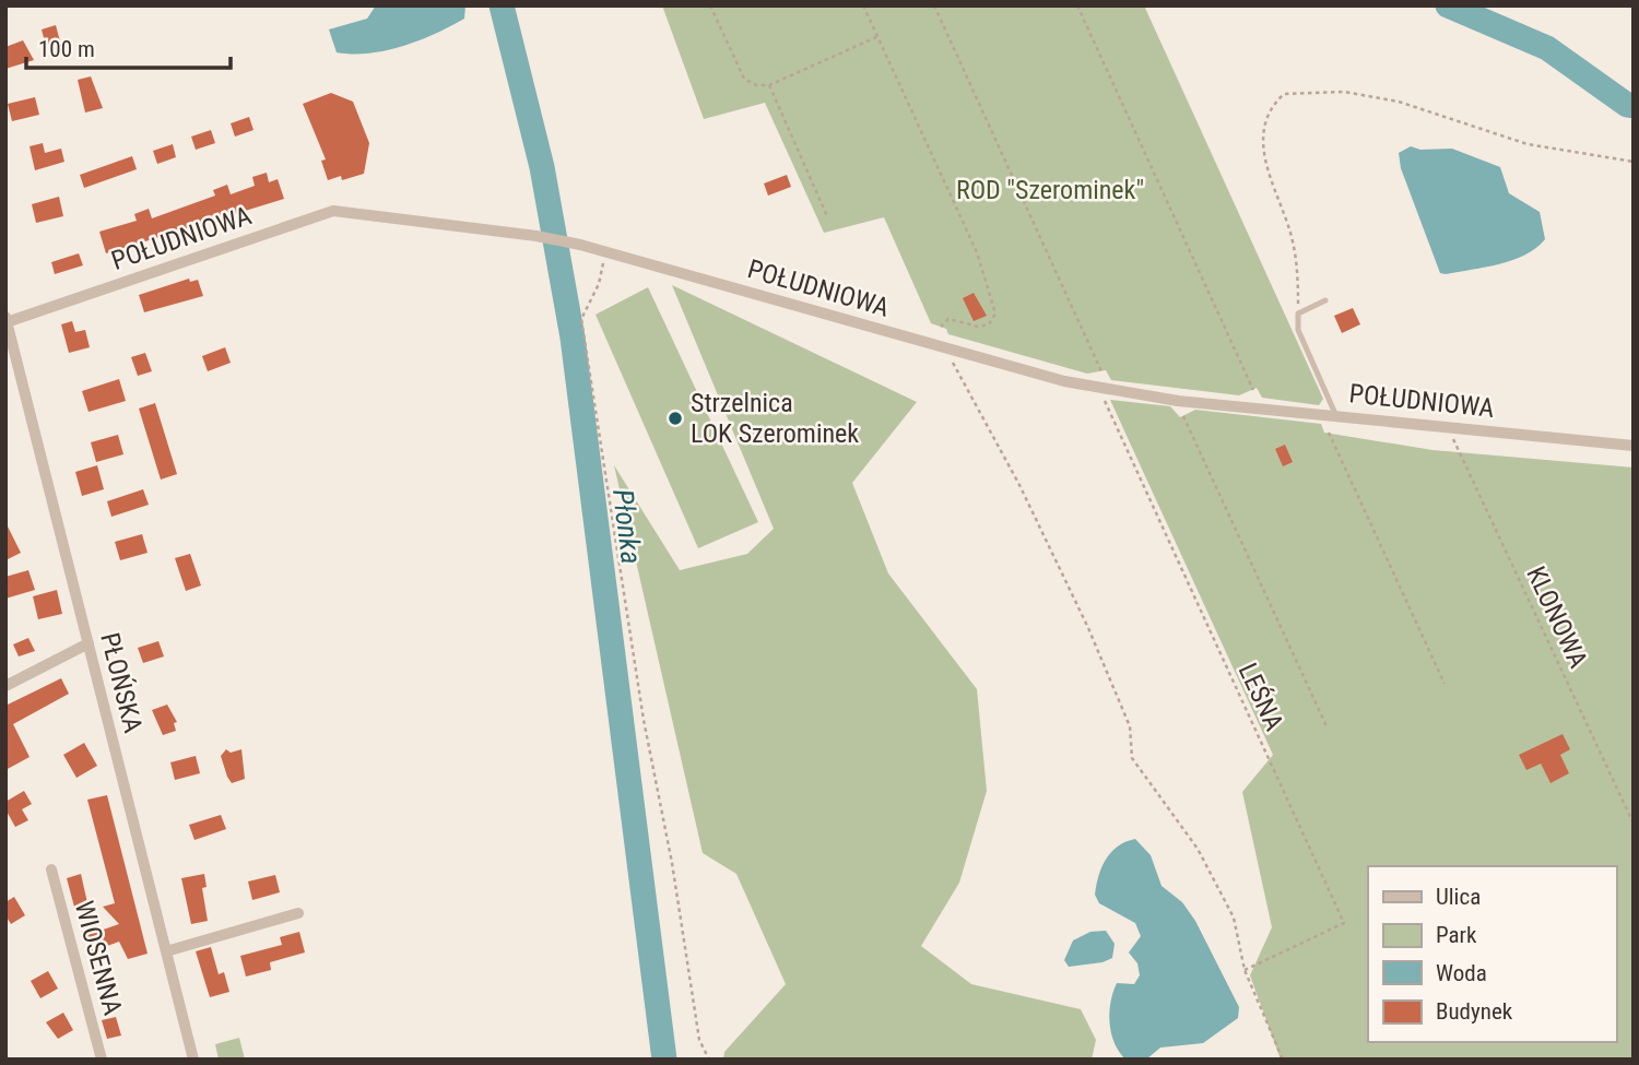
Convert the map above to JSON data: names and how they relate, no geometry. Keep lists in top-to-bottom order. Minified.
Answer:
{"streets":{"street":["POŁUDNIOWA","PŁOŃSKA","WIOSENNA"],"path":["KLONOWA","LEŚNA"]},"crossings":[["POŁUDNIOWA","KLONOWA"],["POŁUDNIOWA","PŁOŃSKA"],["POŁUDNIOWA","LEŚNA"]],"water":["Płonka"],"parks":["ROD \"Szerominek\""],"places":["Strzelnica LOK Szerominek"],"legend":["Ulica","Park","Woda","Budynek"],"scale_bar":"100 m"}
